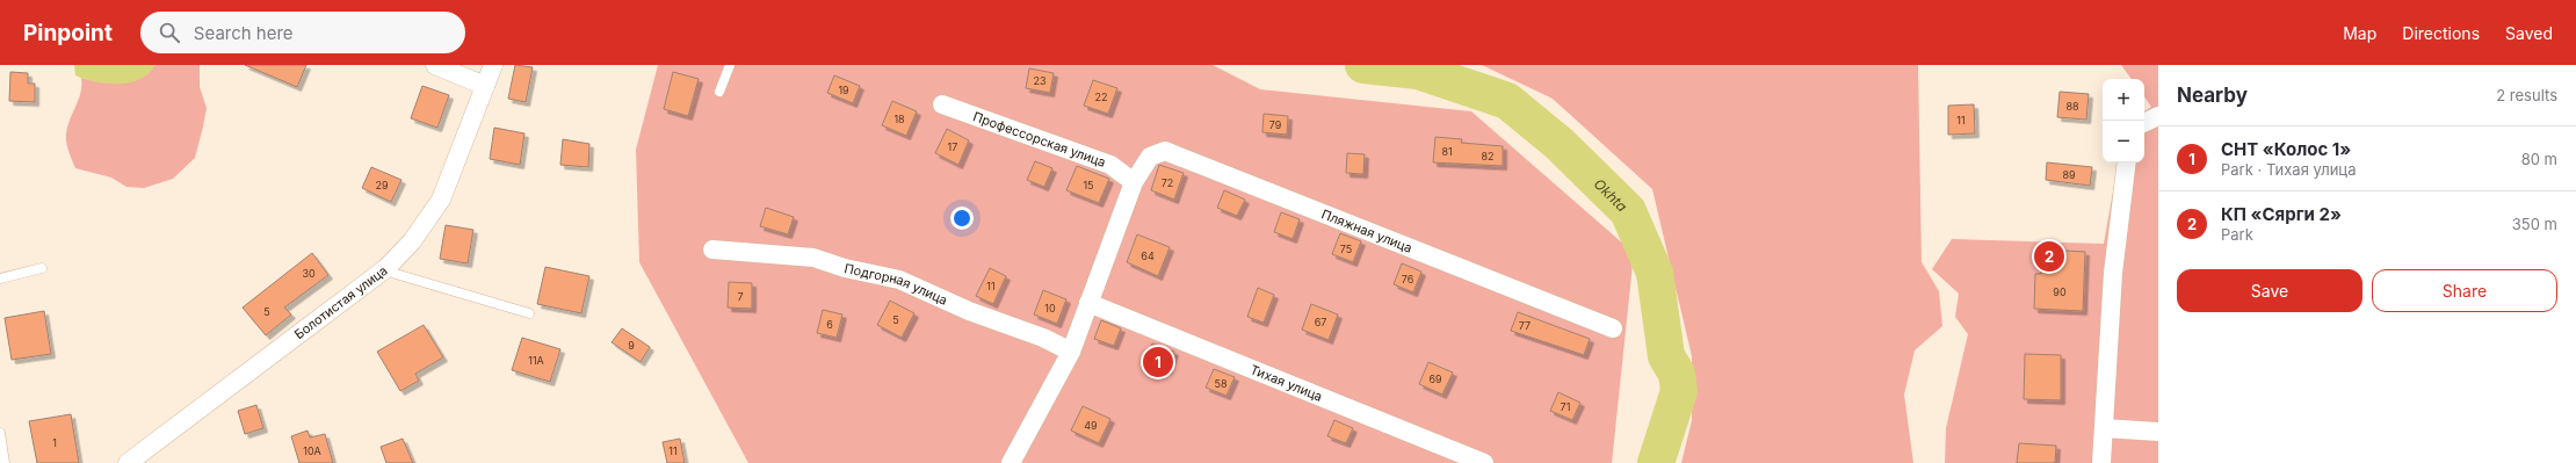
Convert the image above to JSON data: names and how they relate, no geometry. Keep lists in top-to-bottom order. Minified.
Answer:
{"streets":{"street":["Профессорская улица","Пляжная улица","Подгорная улица","Болотистая улица","Тихая улица"]},"crossings":[["Профессорская улица","Пляжная улица"]],"water":["Okhta"],"house_numbers":["23","19","22","88","18","11","79","17","81","82","89","72","29","15","75","64","30","76","11","90","7","10","5","5","67","6","77","9","11А","69","58","71","49","1","10А","11"],"page":{"header":"Pinpoint","search":"Search here","nav":["Map","Directions","Saved"],"heading":["Nearby","2 results"],"map_buttons":["+","−"],"list":[{"mark":"1","name":"СНТ «Колос 1»","note":"Park · Тихая улица","value":"80 m"},{"mark":"2","name":"КП «Сярги 2»","note":"Park","value":"350 m"}],"pins":["2","1"],"buttons":["Save","Share"]}}
